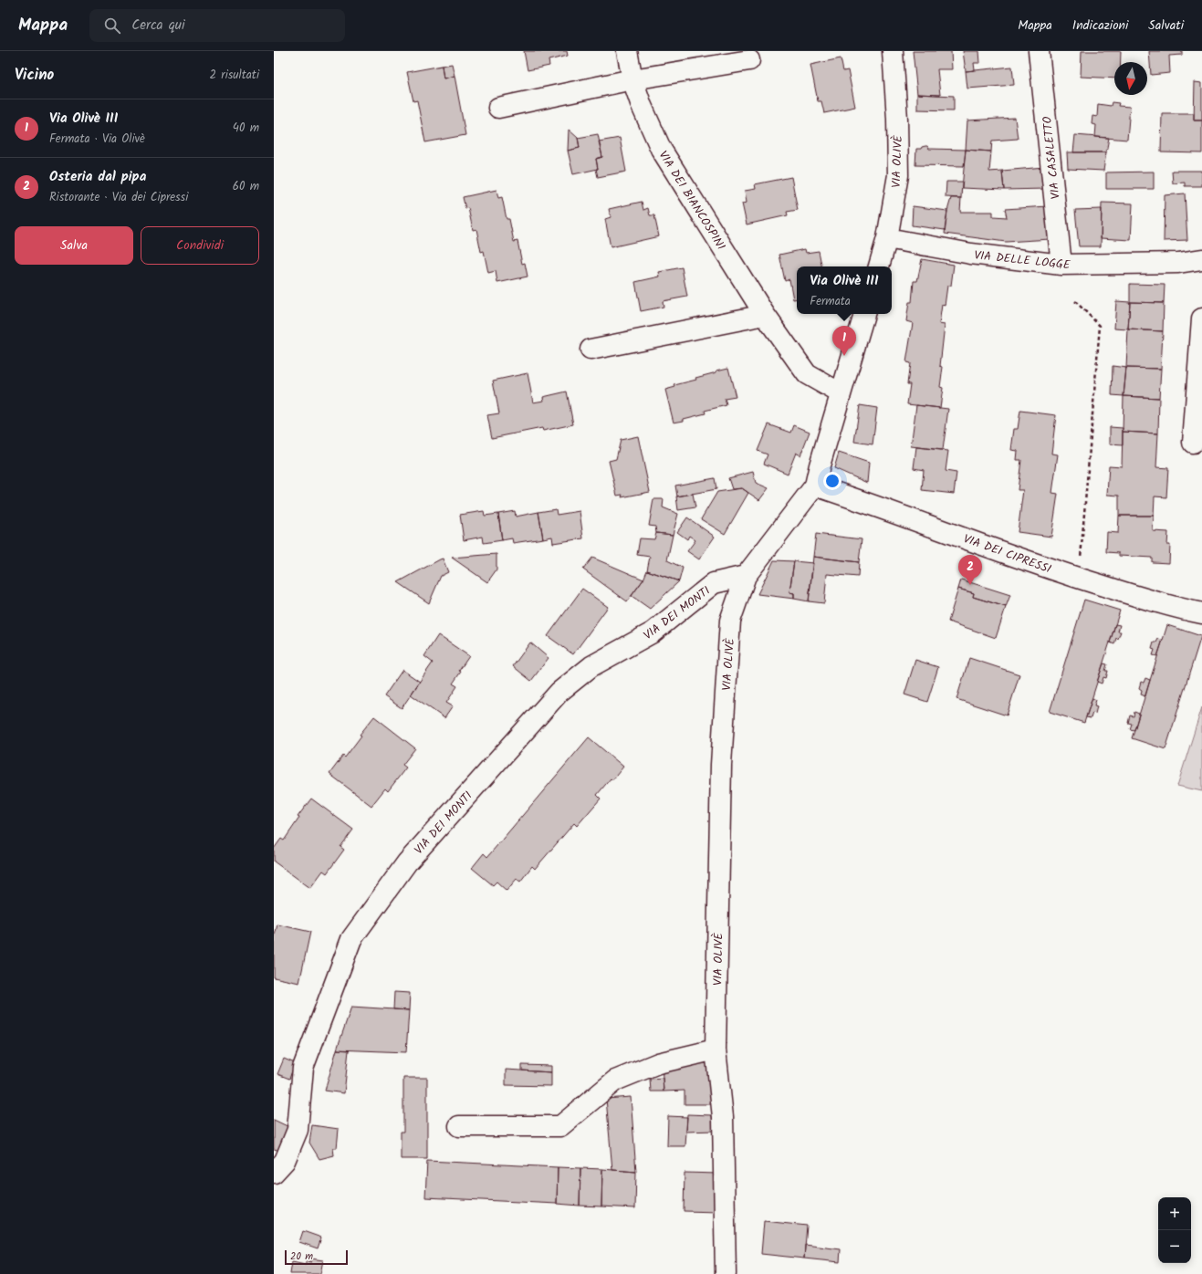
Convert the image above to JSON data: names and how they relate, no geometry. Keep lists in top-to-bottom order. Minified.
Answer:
{"streets":{"street":["VIA CASALETTO","VIA OLIVÈ","VIA DEI BIANCOSPINI","VIA DELLE LOGGE","VIA DEI CIPRESSI","VIA DEI MONTI"]},"crossings":[["VIA CASALETTO","VIA DELLE LOGGE"],["VIA OLIVÈ","VIA DEI BIANCOSPINI"],["VIA OLIVÈ","VIA DELLE LOGGE"],["VIA OLIVÈ","VIA DEI CIPRESSI"],["VIA OLIVÈ","VIA DEI MONTI"]],"scale_bar":"20 m","north":"bottom","page":{"header":"Mappa","search":"Cerca qui","nav":["Mappa","Indicazioni","Salvati"],"heading":["Vicino","2 risultati"],"list":[{"mark":"1","name":"Via Olivè III","note":"Fermata · Via Olivè","value":"40 m"},{"mark":"2","name":"Osteria dal pipa","note":"Ristorante · Via dei Cipressi","value":"60 m"}],"buttons":["Salva","Condividi"],"popup":["Via Olivè III","Fermata"],"pins":["1","2"],"map_buttons":["+","−"],"scale":"20 m"}}
